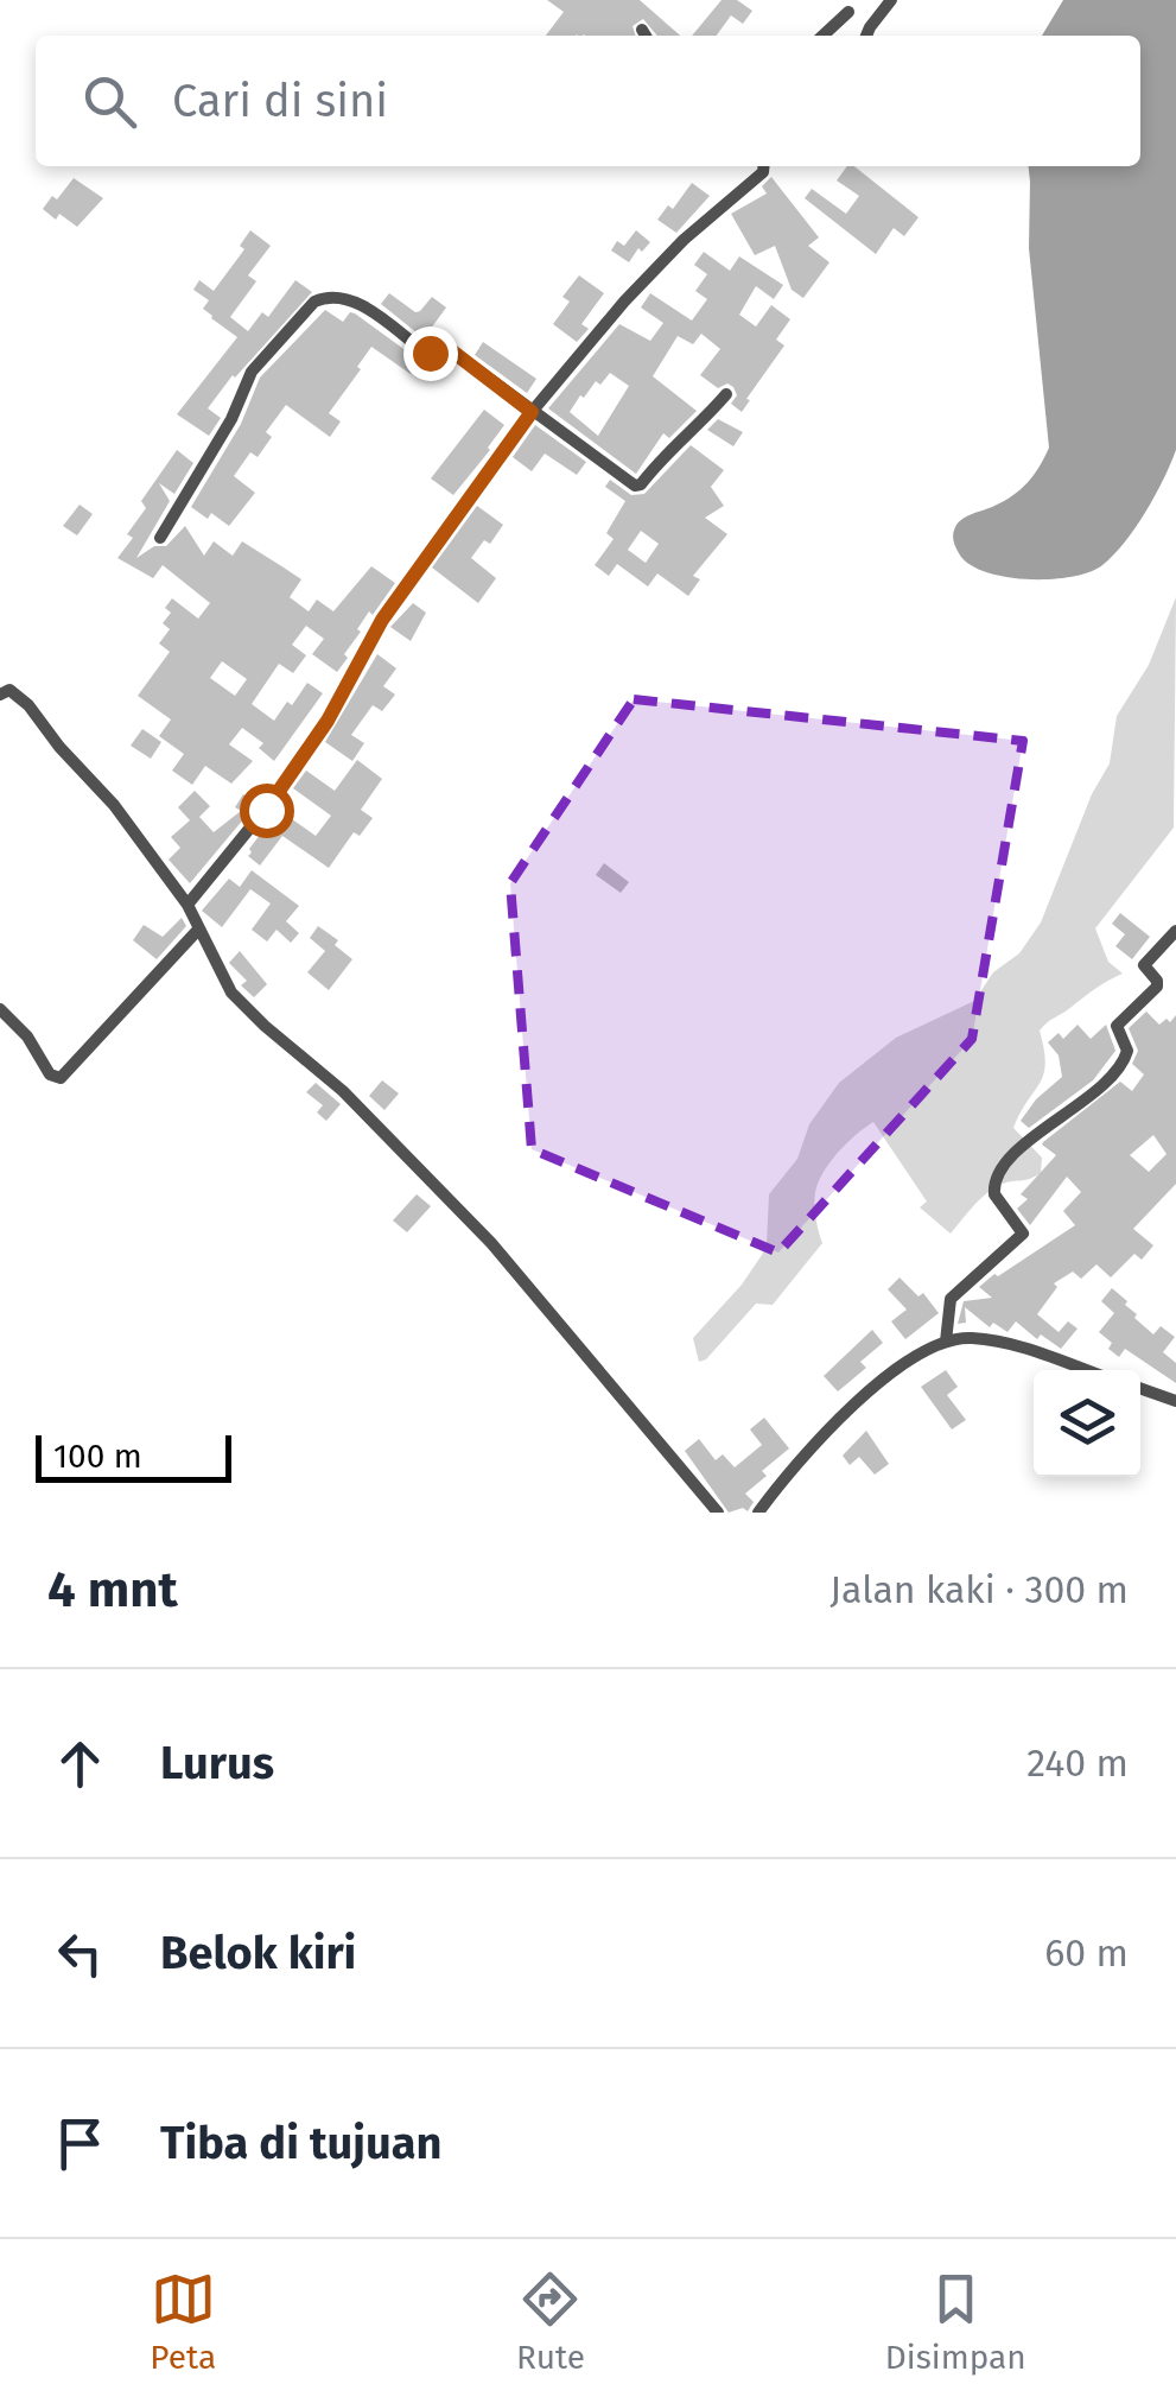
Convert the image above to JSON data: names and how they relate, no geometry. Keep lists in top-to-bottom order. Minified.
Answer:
{"scale_bar":"100 m","page":{"search":"Cari di sini","scale":"100 m","heading":["4 mnt","Jalan kaki · 300 m"],"list":[["Lurus","240 m"],["Belok kiri","60 m"],"Tiba di tujuan"],"nav":["Peta","Rute","Disimpan"]}}
